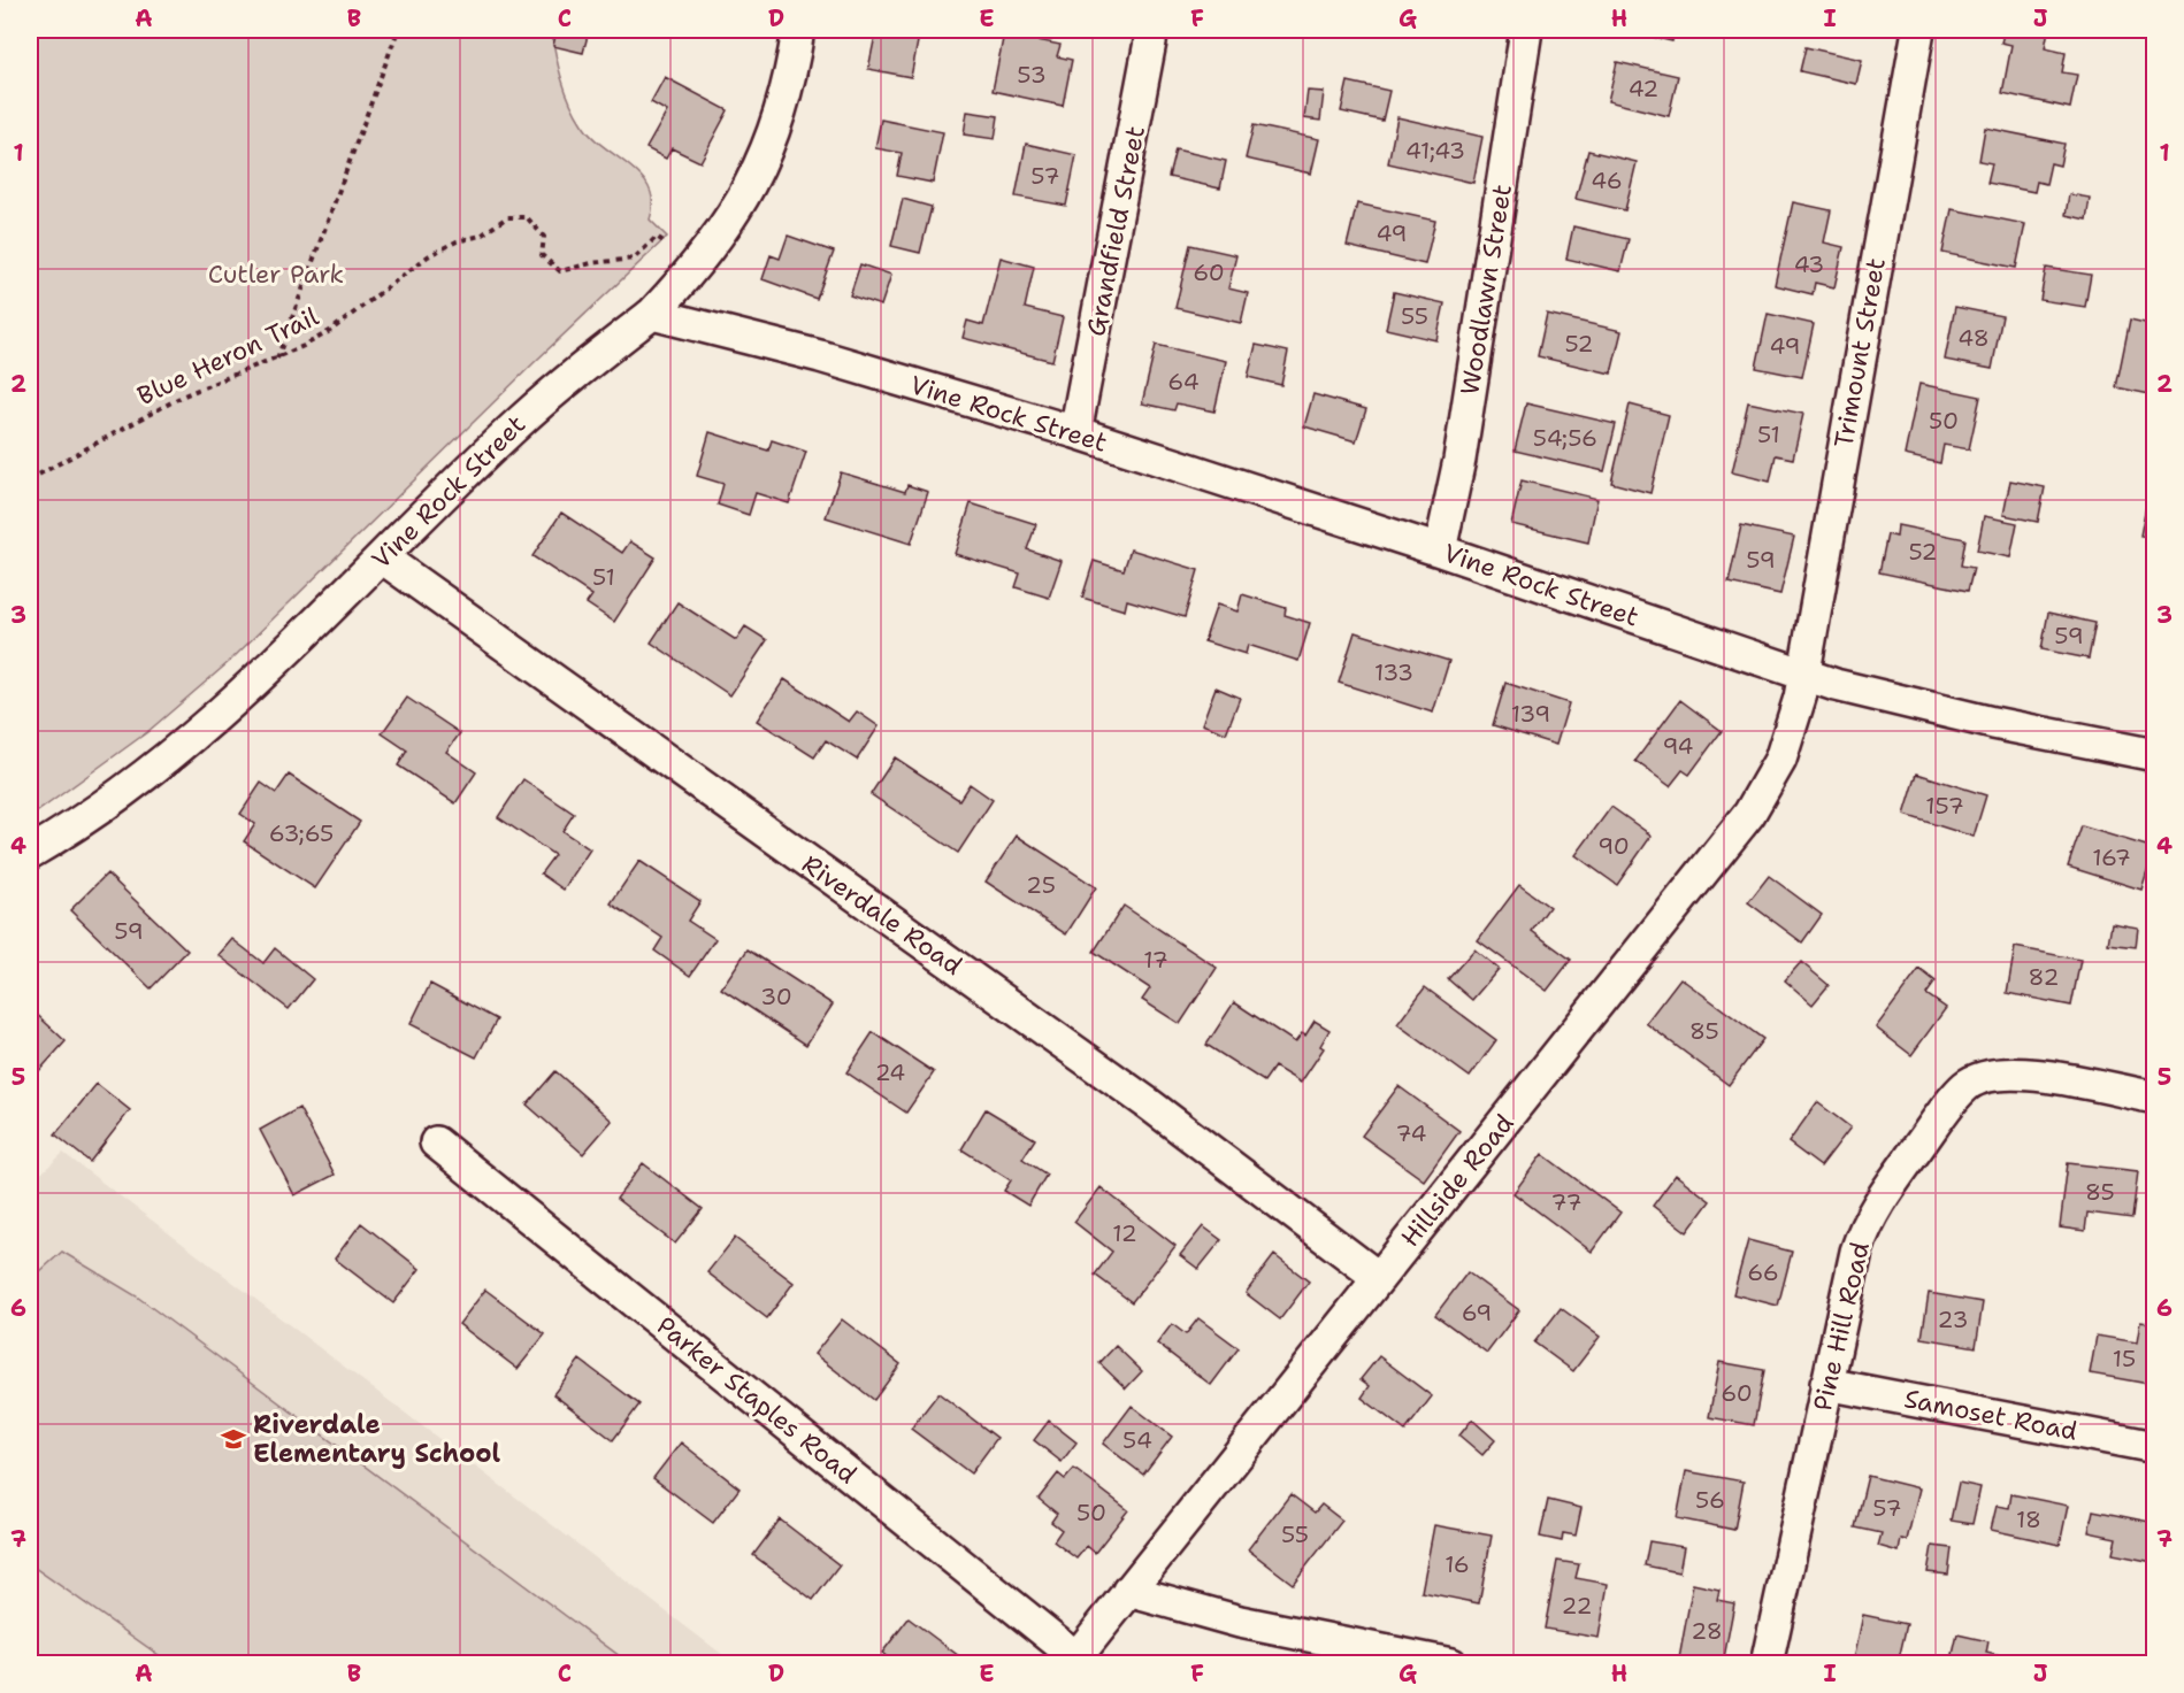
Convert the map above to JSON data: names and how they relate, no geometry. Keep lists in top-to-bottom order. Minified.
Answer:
{"streets":{"street":["Grandfield Street","Woodlawn Street","Trimount Street","Vine Rock Street","Riverdale Road","Hillside Road","Pine Hill Road","Parker Staples Road","Samoset Road"],"path":["Blue Heron Trail"]},"crossings":[["Grandfield Street","Vine Rock Street"],["Woodlawn Street","Vine Rock Street"],["Trimount Street","Vine Rock Street"],["Trimount Street","Hillside Road"],["Vine Rock Street","Riverdale Road"],["Vine Rock Street","Hillside Road"],["Riverdale Road","Hillside Road"],["Hillside Road","Parker Staples Road"],["Pine Hill Road","Samoset Road"]],"parks":["Cutler Park"],"places":{"school or university":["Riverdale Elementary School"]},"house_numbers":["53","42","41;43","57","46","49","43","60","55","48","52","49","64","50","51","54;56","52","59","51","59","133","139","94","157","63;65","90","167","25","59","17","82","30","85","24","74","85","77","12","66","69","23","15","60","54","56","57","50","18","55","16","22","28"],"grid":{"columns":["A","B","C","D","E","F","G","H","I","J"],"rows":["1","2","3","4","5","6","7"]}}
